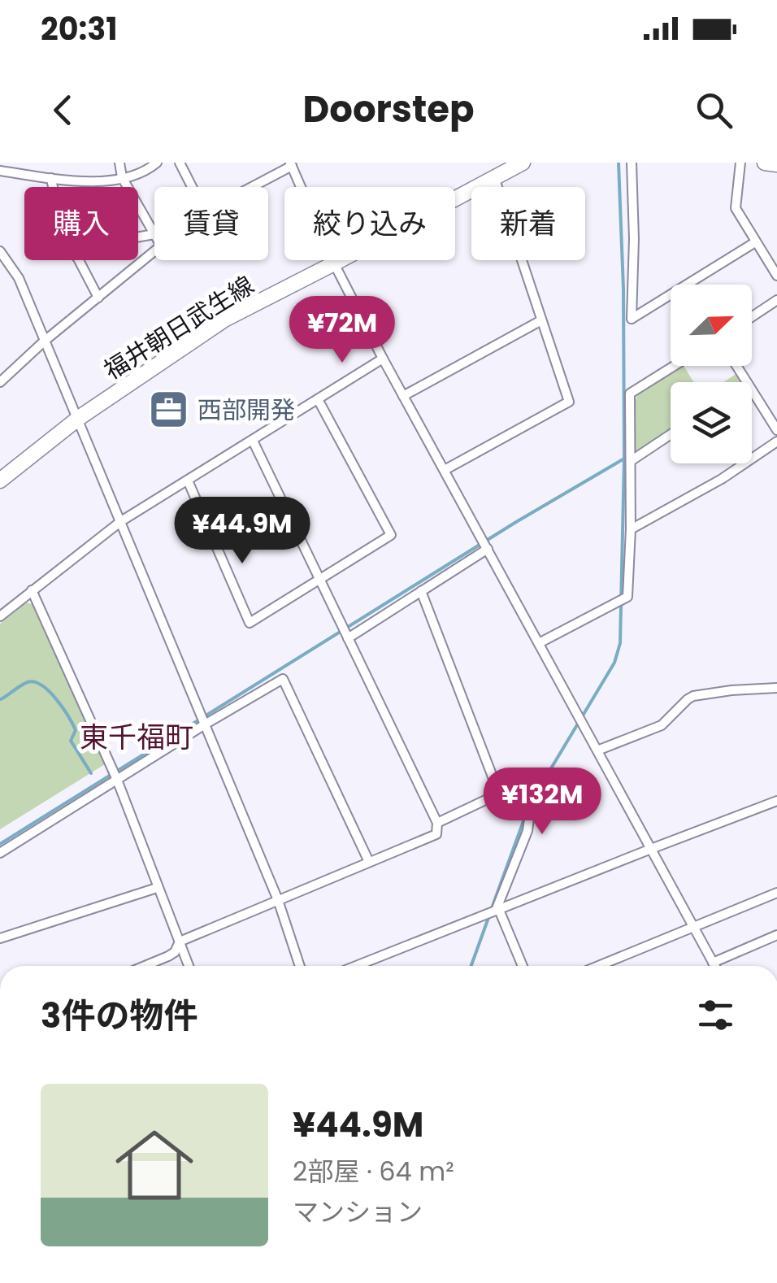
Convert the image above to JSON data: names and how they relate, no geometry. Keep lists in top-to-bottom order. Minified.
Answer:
{"streets":{"main road":["福井朝日武生線"]},"districts":["東千福町"],"places":{"office":["西部開発"]},"north":"top right","page":{"status":"20:31","header":"Doorstep","chip":["購入","賃貸","絞り込み","新着"],"price":["¥72M","¥44.9M","¥132M"],"heading":"3件の物件","list":[{"name":"¥44.9M","note":"2部屋 · 64 m² · マンション"}]}}
